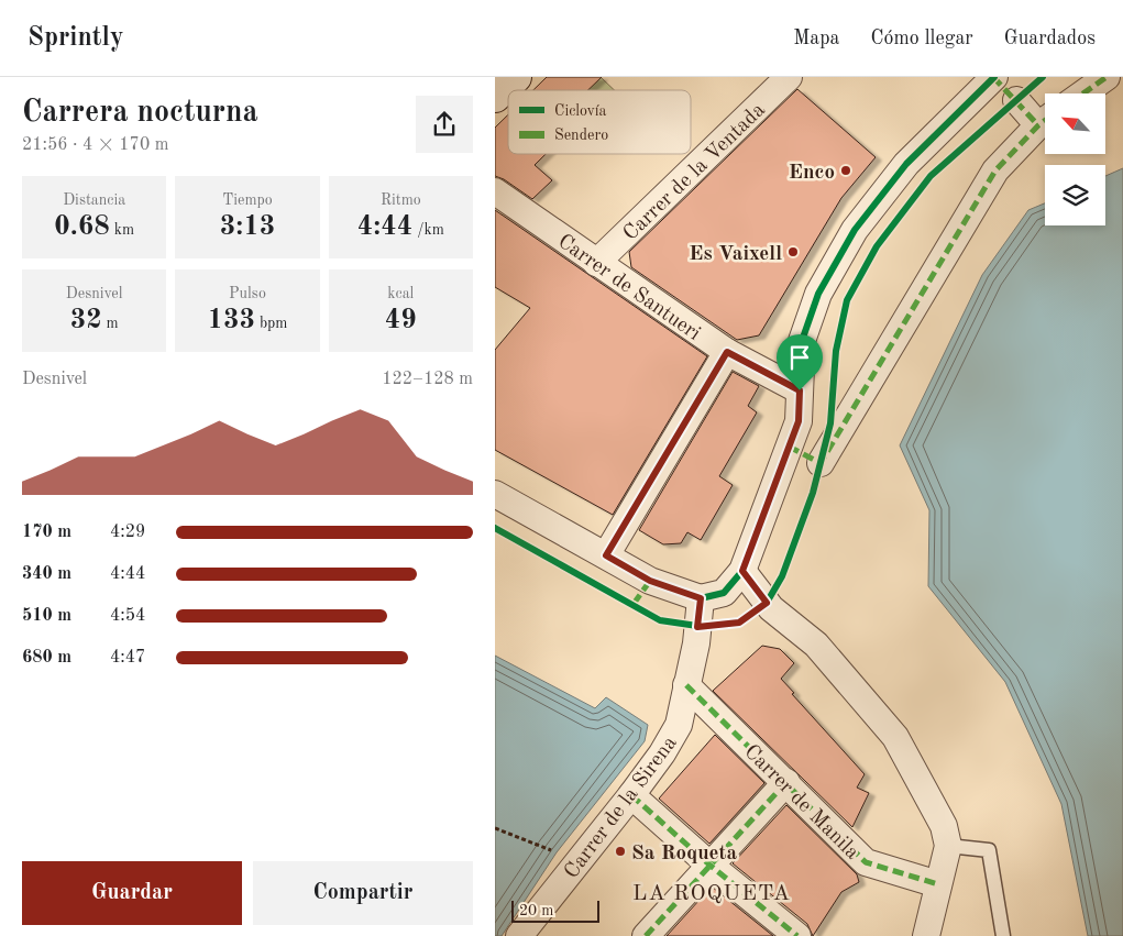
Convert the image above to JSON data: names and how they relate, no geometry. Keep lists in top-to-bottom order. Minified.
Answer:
{"streets":{"street":["Carrer de la Ventada","Carrer de Santueri","Carrer de Manila","Carrer de la Sirena"]},"crossings":[["Carrer de la Ventada","Carrer de Santueri"],["Carrer de Manila","Carrer de la Sirena"]],"districts":["LA ROQUETA"],"places":["Enco","Es Vaixell","Sa Roqueta"],"legend":["Ciclovía","Sendero"],"scale_bar":"20 m","north":"top left","page":{"header":"Sprintly","nav":["Mapa","Cómo llegar","Guardados"],"heading":["Carrera nocturna","21:56 · 4 × 170 m"],"stats":[["Distancia","0.68 km"],["Tiempo","3:13"],["Ritmo","4:44 /km"],["Desnivel","32 m"],["Pulso","133 bpm"],["kcal","49"]],"chart":["Desnivel","122–128 m"],"list":[{"name":"170 m","note":"4:29"},{"name":"340 m","note":"4:44"},{"name":"510 m","note":"4:54"},{"name":"680 m","note":"4:47"}],"buttons":["Guardar","Compartir"],"scale":"20 m"}}
